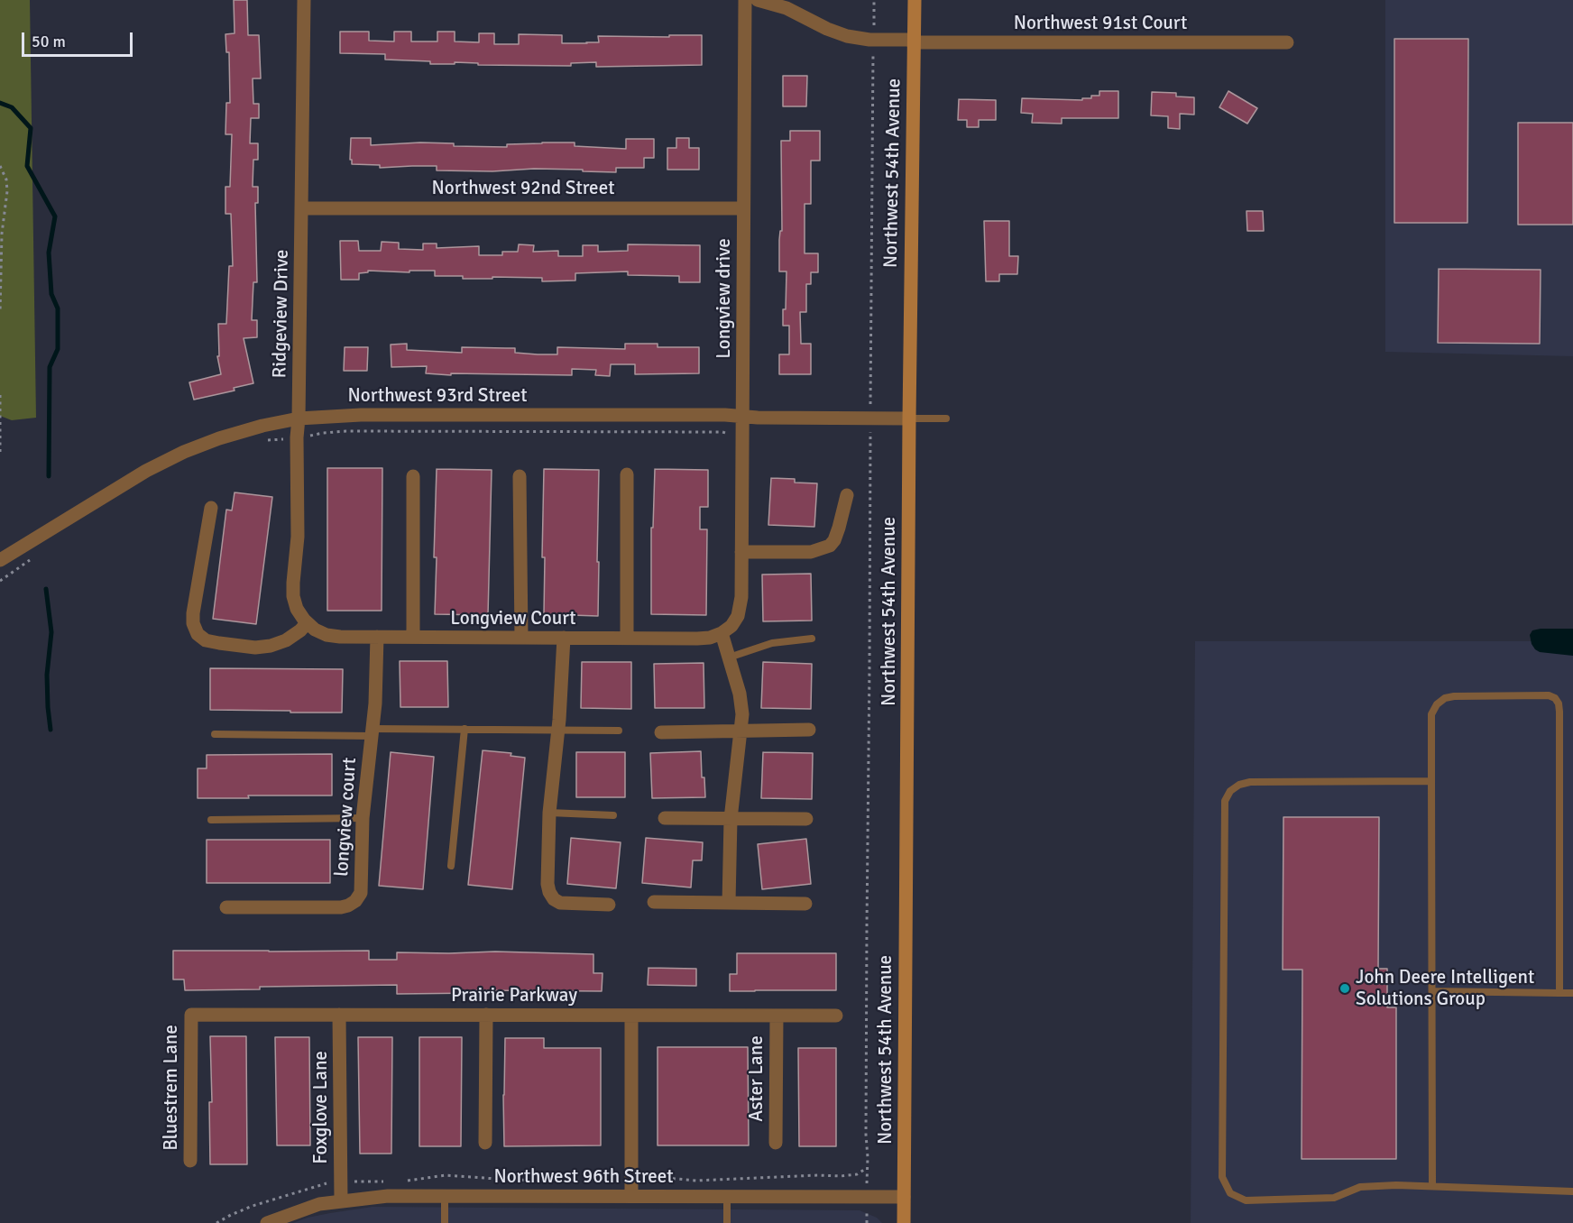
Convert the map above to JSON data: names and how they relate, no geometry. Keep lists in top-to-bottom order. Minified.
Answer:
{"streets":{"street":["Northwest 91st Court","Northwest 54th Avenue","Northwest 92nd Street","Longview drive","Ridgeview Drive","Northwest 93rd Street","Longview Court","longview court","Prairie Parkway","Aster Lane","Bluestrem Lane","Foxglove Lane","Northwest 96th Street"]},"crossings":[["Northwest 91st Court","Northwest 54th Avenue"],["Northwest 54th Avenue","Northwest 93rd Street"],["Northwest 54th Avenue","Northwest 96th Street"],["Northwest 92nd Street","Longview drive"],["Northwest 92nd Street","Ridgeview Drive"],["Longview drive","Northwest 93rd Street"],["Longview drive","Longview Court"],["Ridgeview Drive","Northwest 93rd Street"],["Ridgeview Drive","Longview Court"],["Longview Court","longview court"],["Prairie Parkway","Aster Lane"],["Prairie Parkway","Bluestrem Lane"],["Prairie Parkway","Foxglove Lane"],["Foxglove Lane","Northwest 96th Street"]],"places":["John Deere Intelligent Solutions Group"],"scale_bar":"50 m"}
